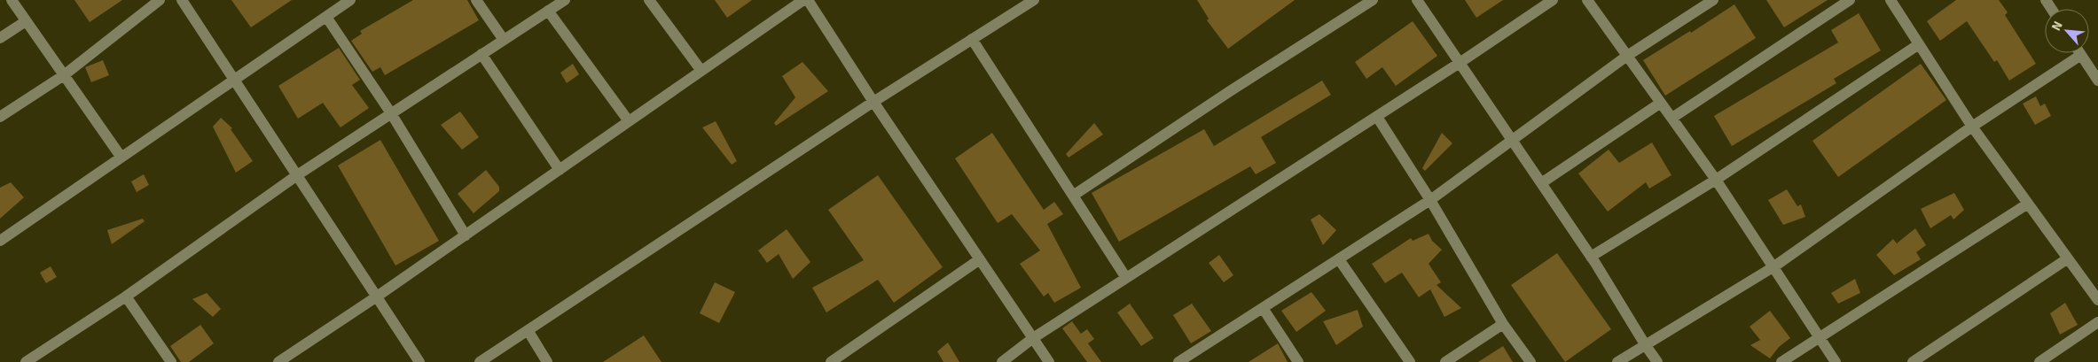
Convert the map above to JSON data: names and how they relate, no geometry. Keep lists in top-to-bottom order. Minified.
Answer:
{"north":"top left"}
